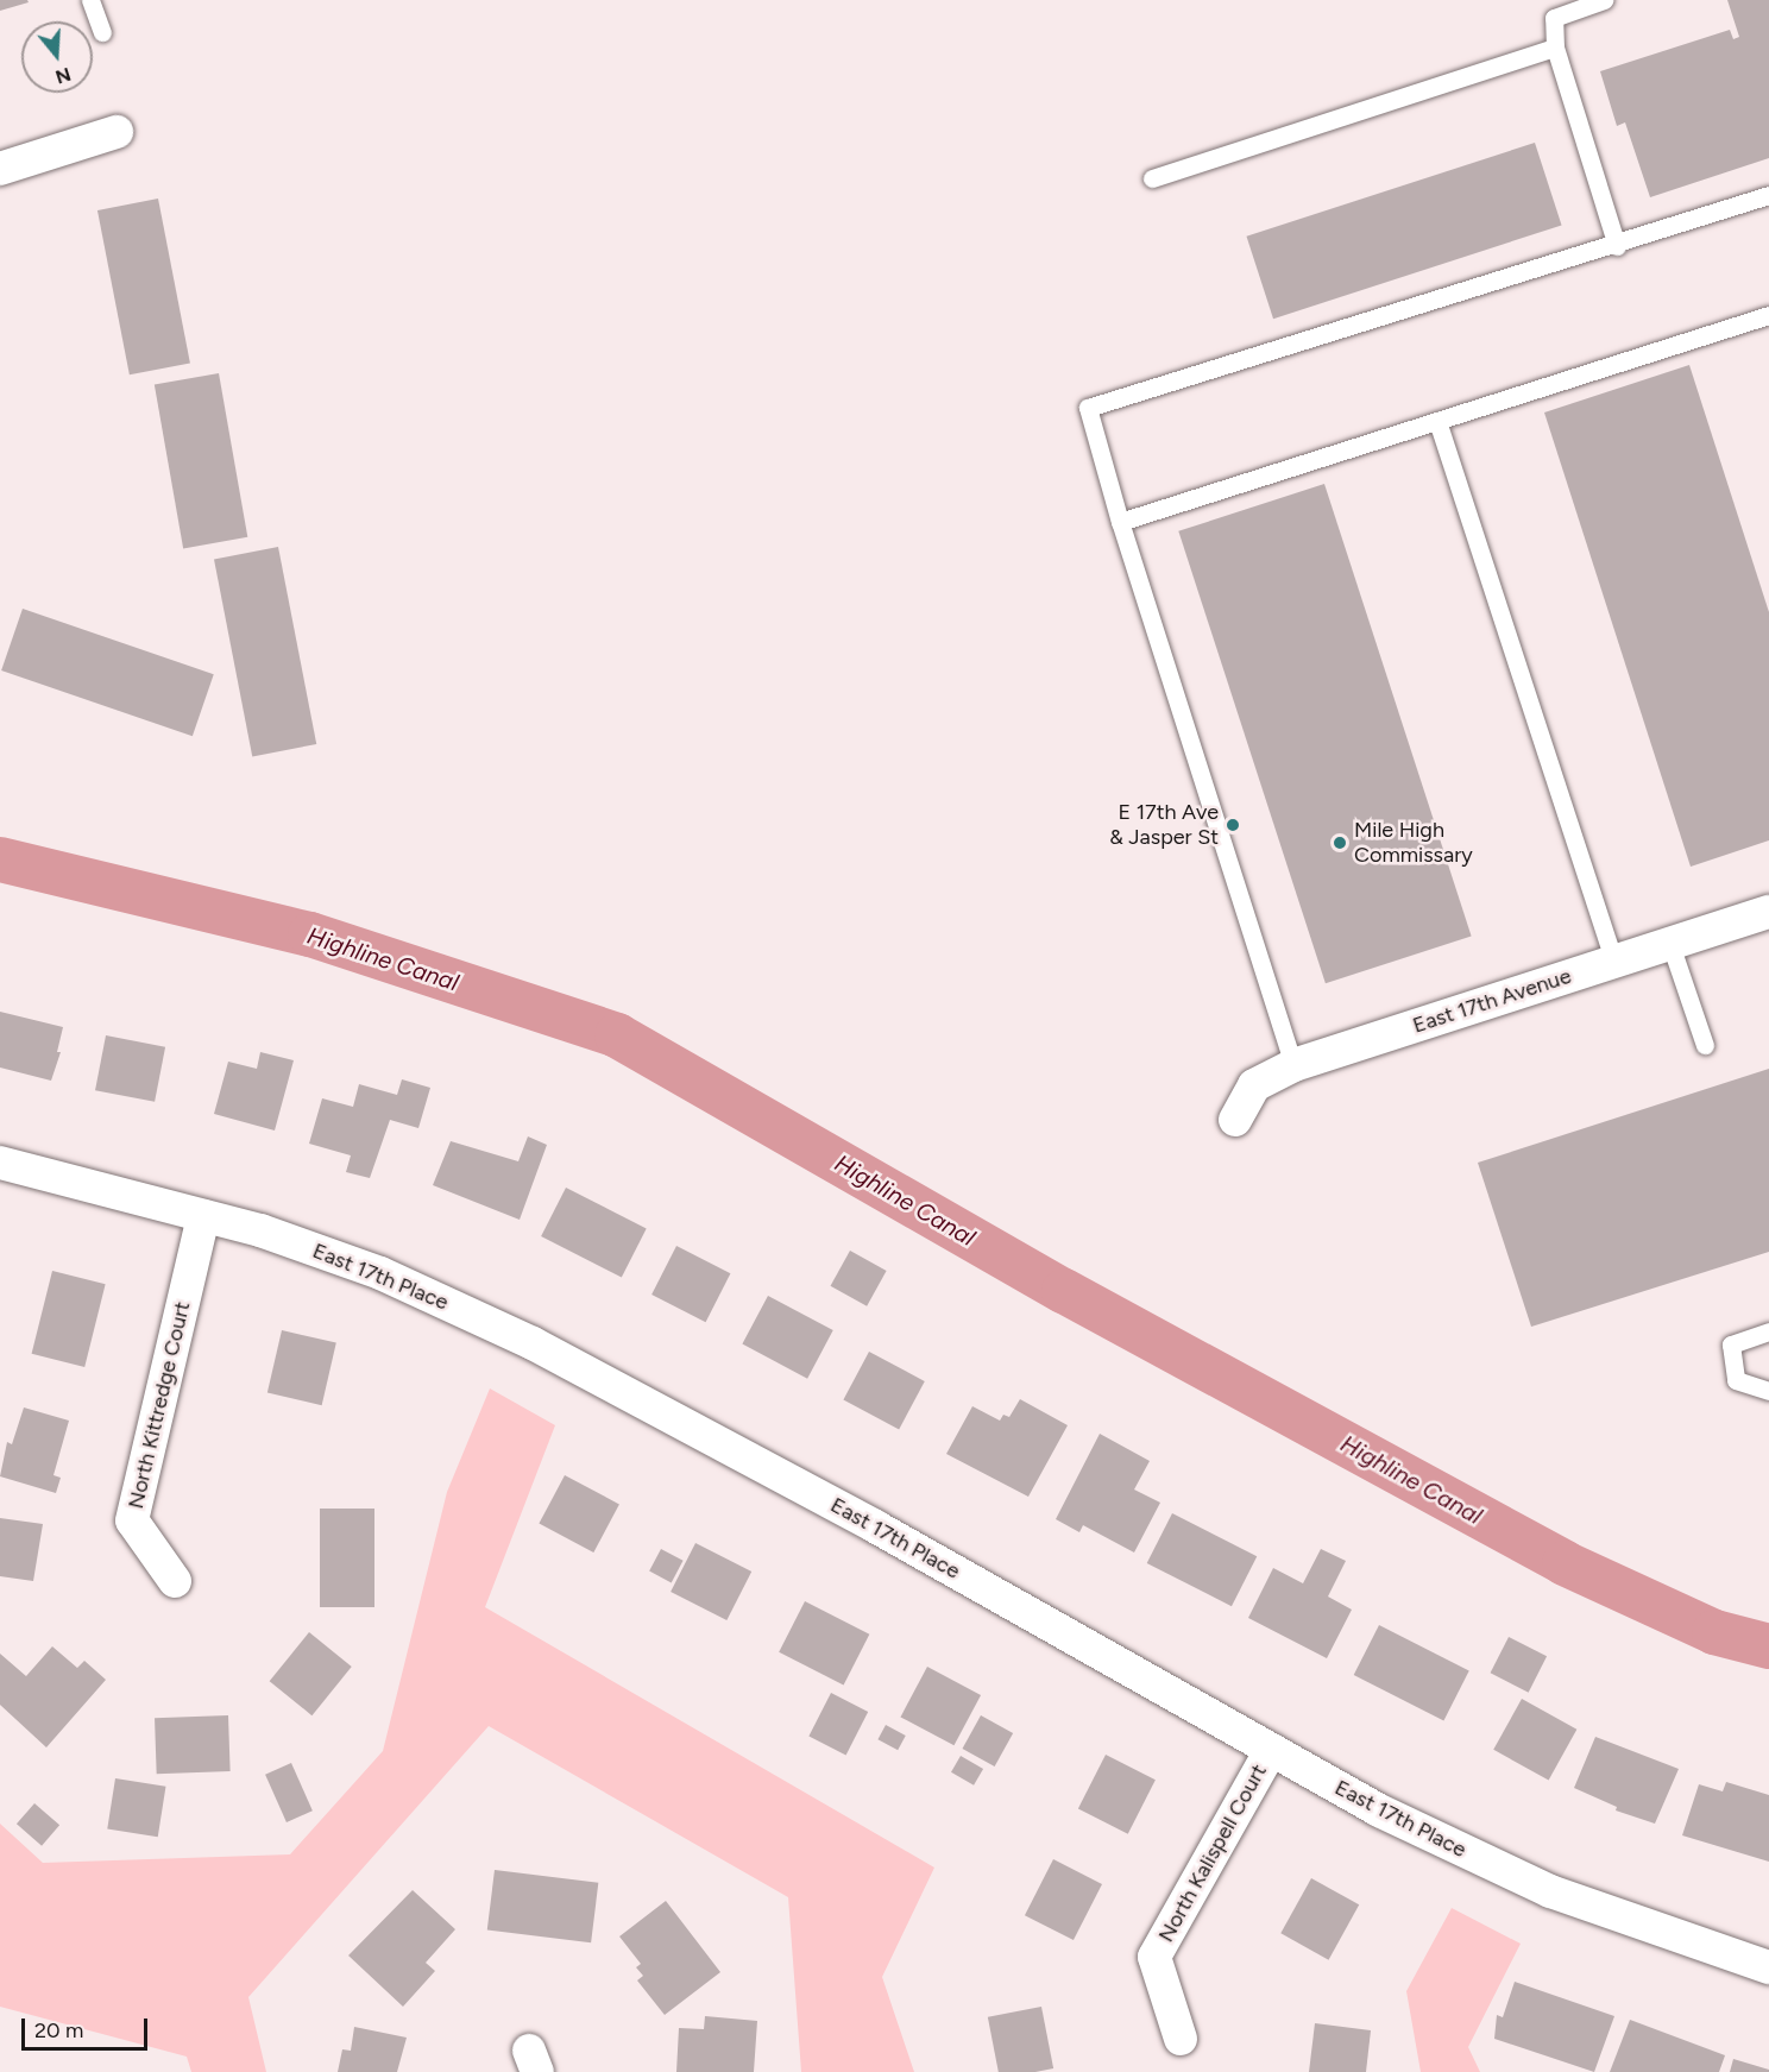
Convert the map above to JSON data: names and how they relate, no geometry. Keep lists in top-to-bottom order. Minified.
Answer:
{"streets":{"street":["East 17th Avenue","East 17th Place","North Kittredge Court","North Kalispell Court"]},"crossings":[["East 17th Place","North Kittredge Court"],["East 17th Place","North Kalispell Court"]],"water":["Highline Canal"],"places":["E 17th Ave & Jasper St","Mile High Commissary"],"scale_bar":"20 m","north":"bottom"}
